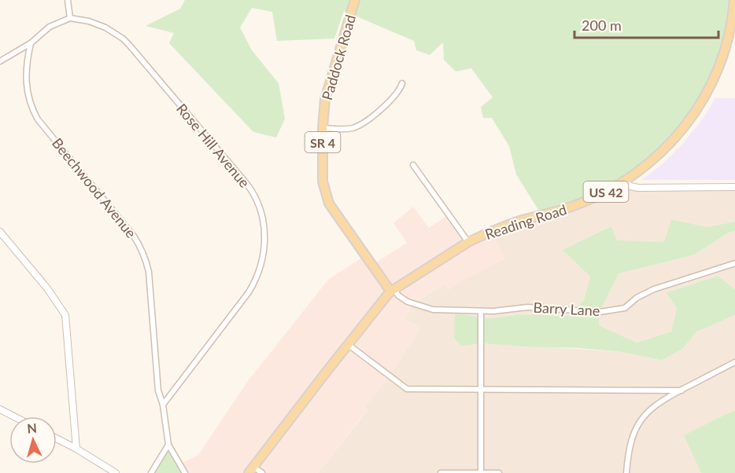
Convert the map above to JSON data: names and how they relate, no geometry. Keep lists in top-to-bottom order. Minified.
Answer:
{"streets":{"main road":["Paddock Road","SR 4","US 42","Reading Road"],"street":["Rose Hill Avenue","Beechwood Avenue","Barry Lane"]},"crossings":[["Paddock Road","Reading Road"],["Paddock Road","Barry Lane"],["Rose Hill Avenue","Beechwood Avenue"],["Reading Road","Barry Lane"]],"scale_bar":"200 m","north":"top"}
